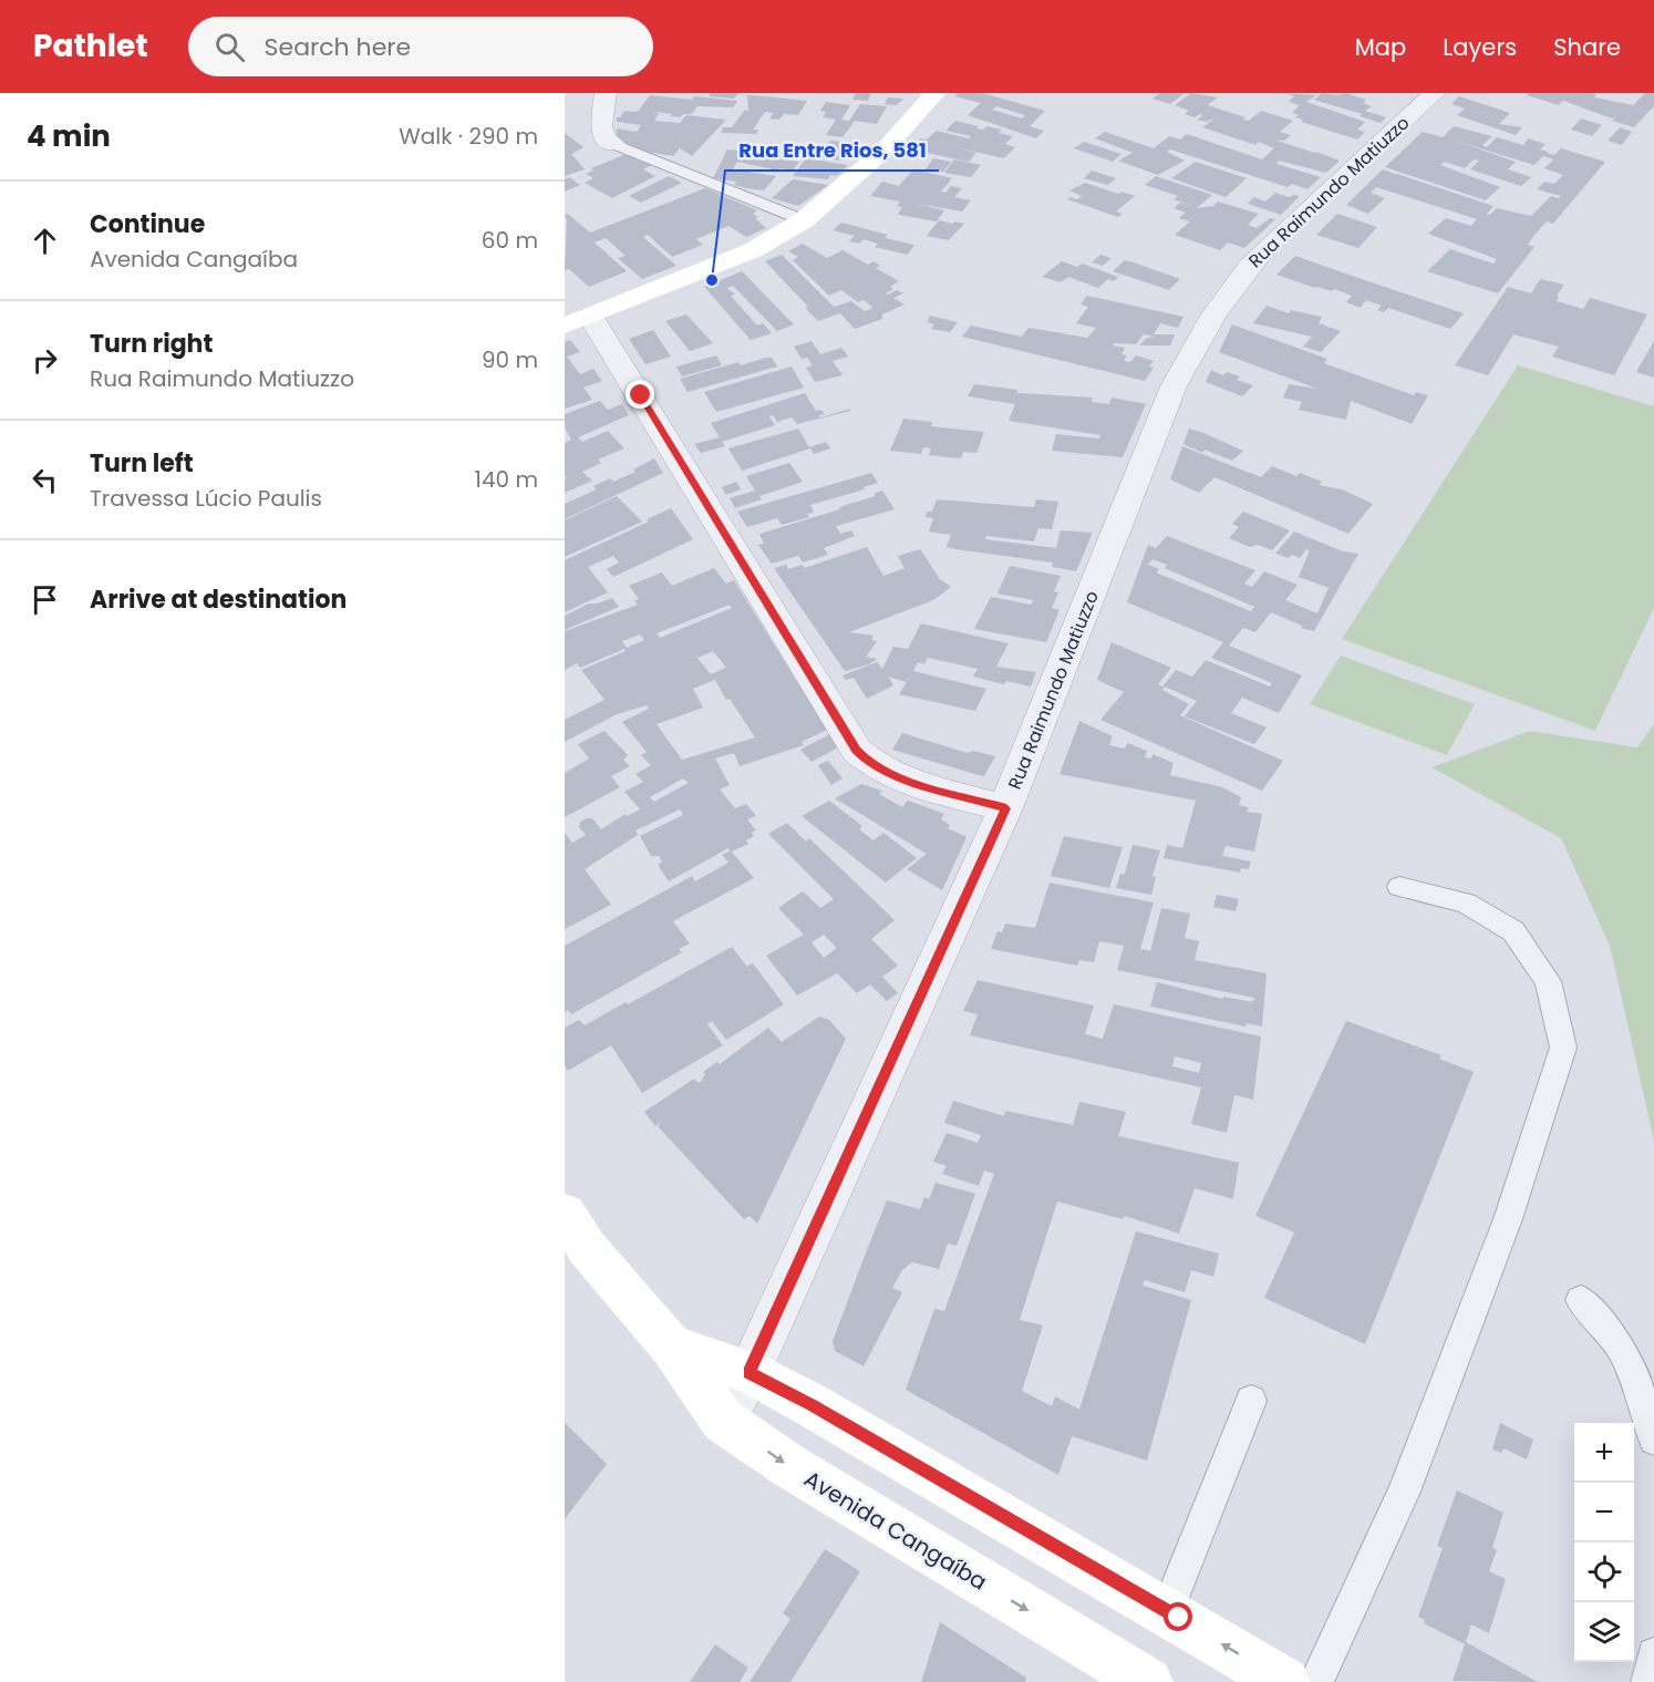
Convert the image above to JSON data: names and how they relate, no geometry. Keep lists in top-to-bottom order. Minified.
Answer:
{"streets":{"main road":["Avenida Cangaíba"],"street":["Rua Raimundo Matiuzzo"]},"crossings":[["Rua Raimundo Matiuzzo","Avenida Cangaíba"]],"places":["Rua Entre Rios, 581"],"page":{"header":"Pathlet","search":"Search here","nav":["Map","Layers","Share"],"heading":["4 min","Walk · 290 m"],"list":[["Continue","Avenida Cangaíba","60 m"],["Turn right","Rua Raimundo Matiuzzo","90 m"],["Turn left","Travessa Lúcio Paulis","140 m"],"Arrive at destination"],"map_buttons":["+","−"]}}
